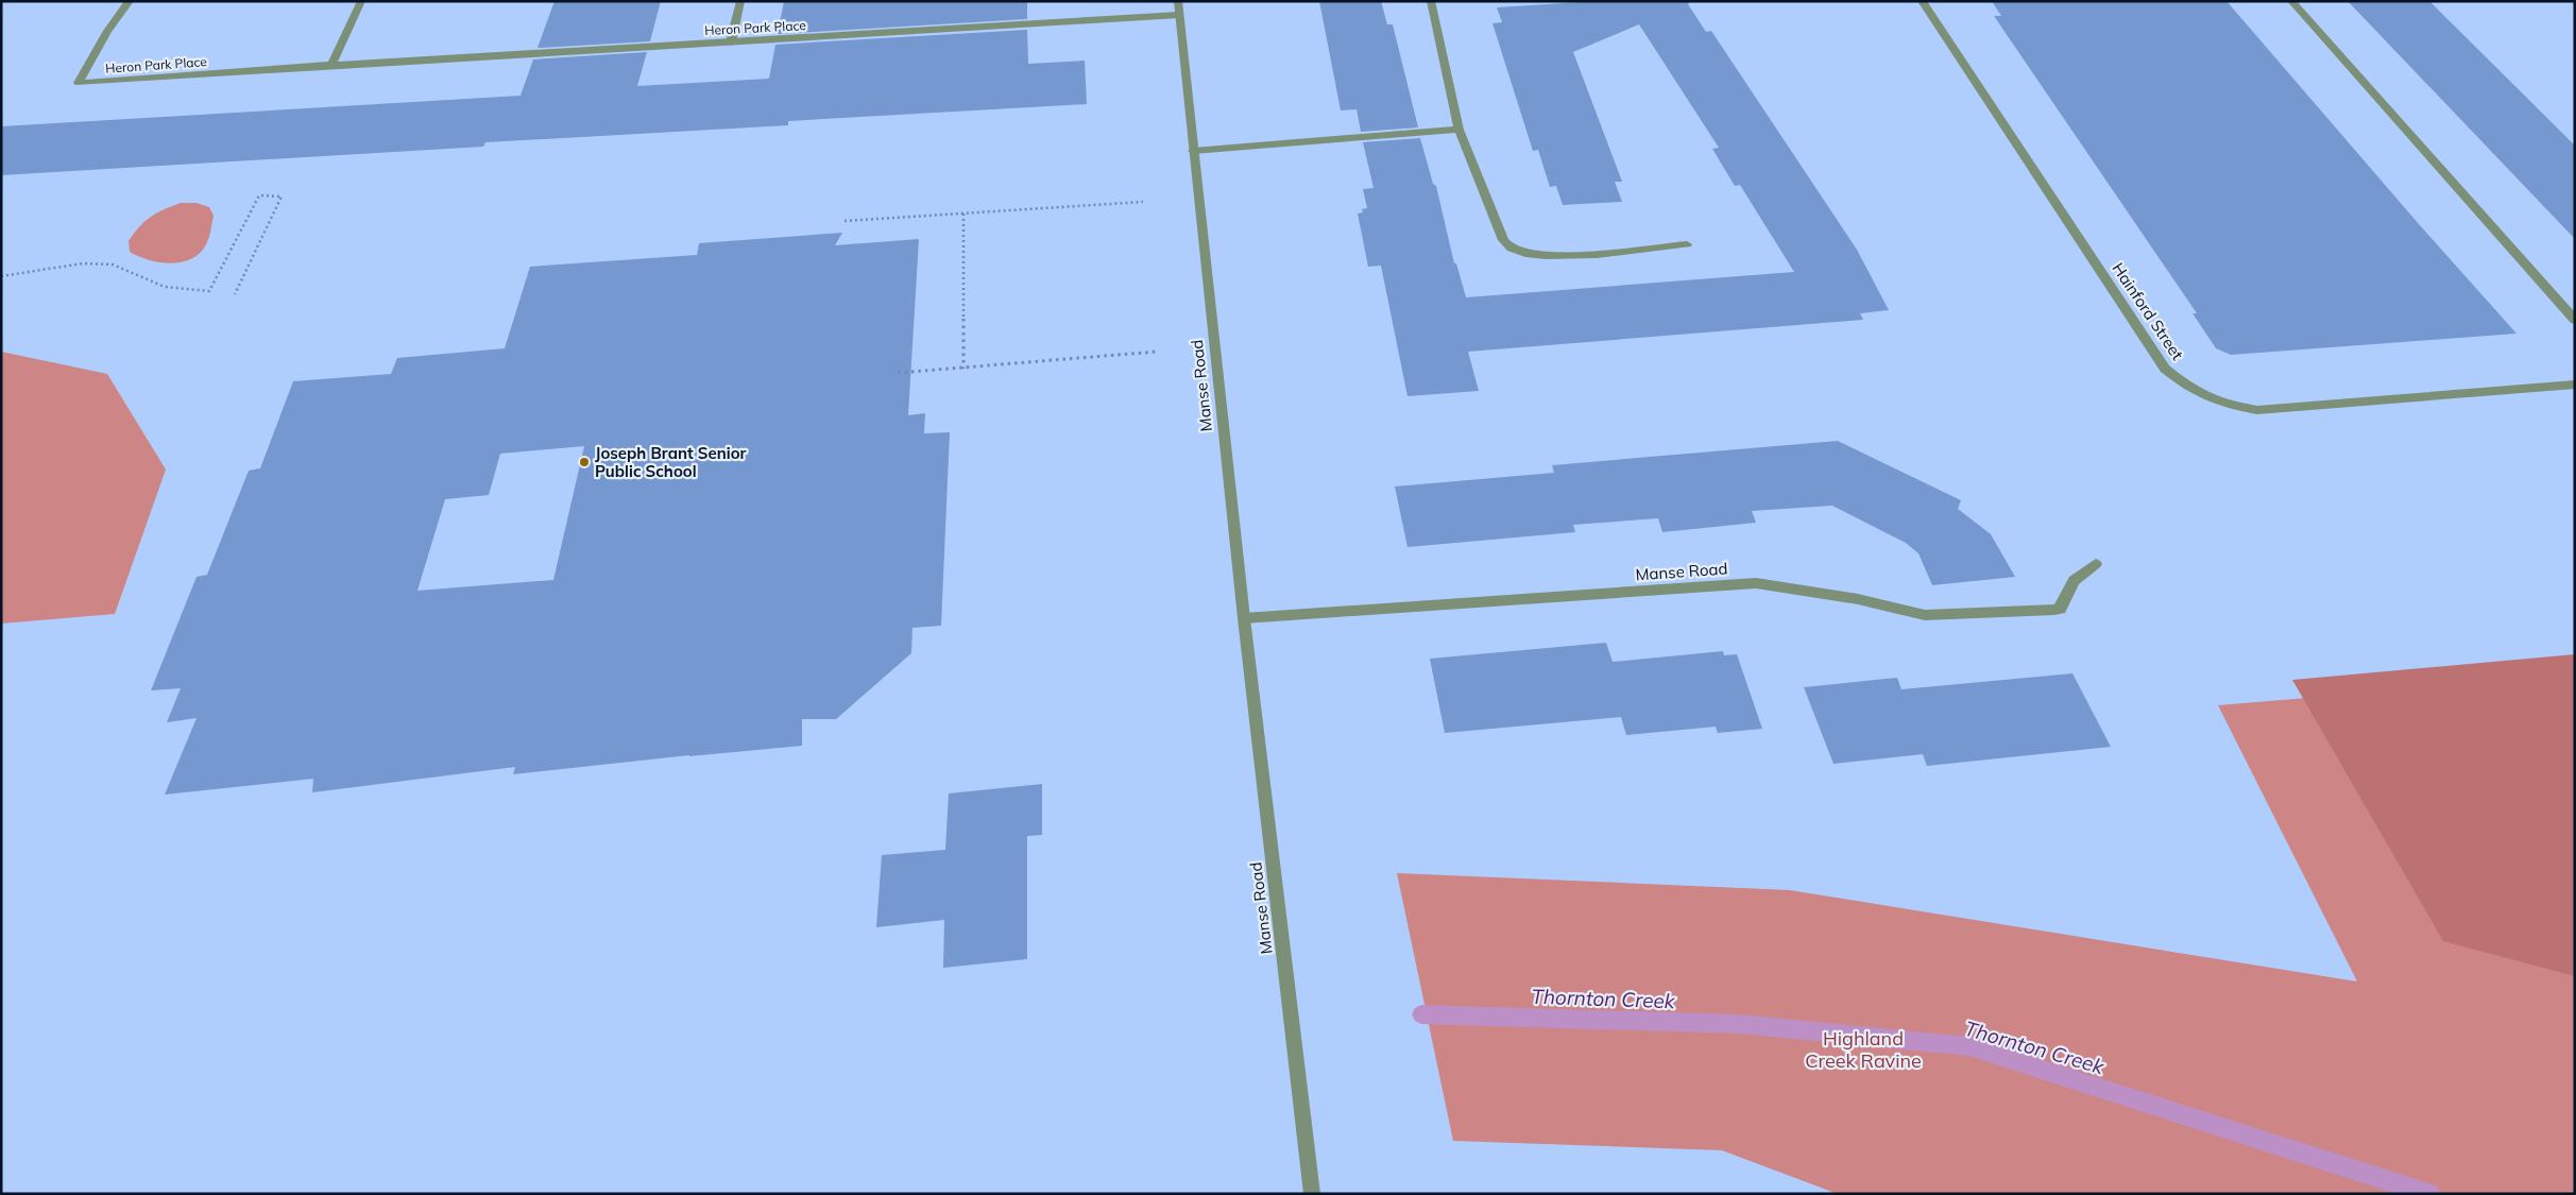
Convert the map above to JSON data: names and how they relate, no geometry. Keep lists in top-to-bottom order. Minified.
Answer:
{"streets":{"street":["Heron Park Place","Hainford Street","Manse Road"]},"crossings":[["Heron Park Place","Manse Road"]],"water":["Thornton Creek"],"parks":["Highland Creek Ravine"],"places":["Joseph Brant Senior Public School"]}
